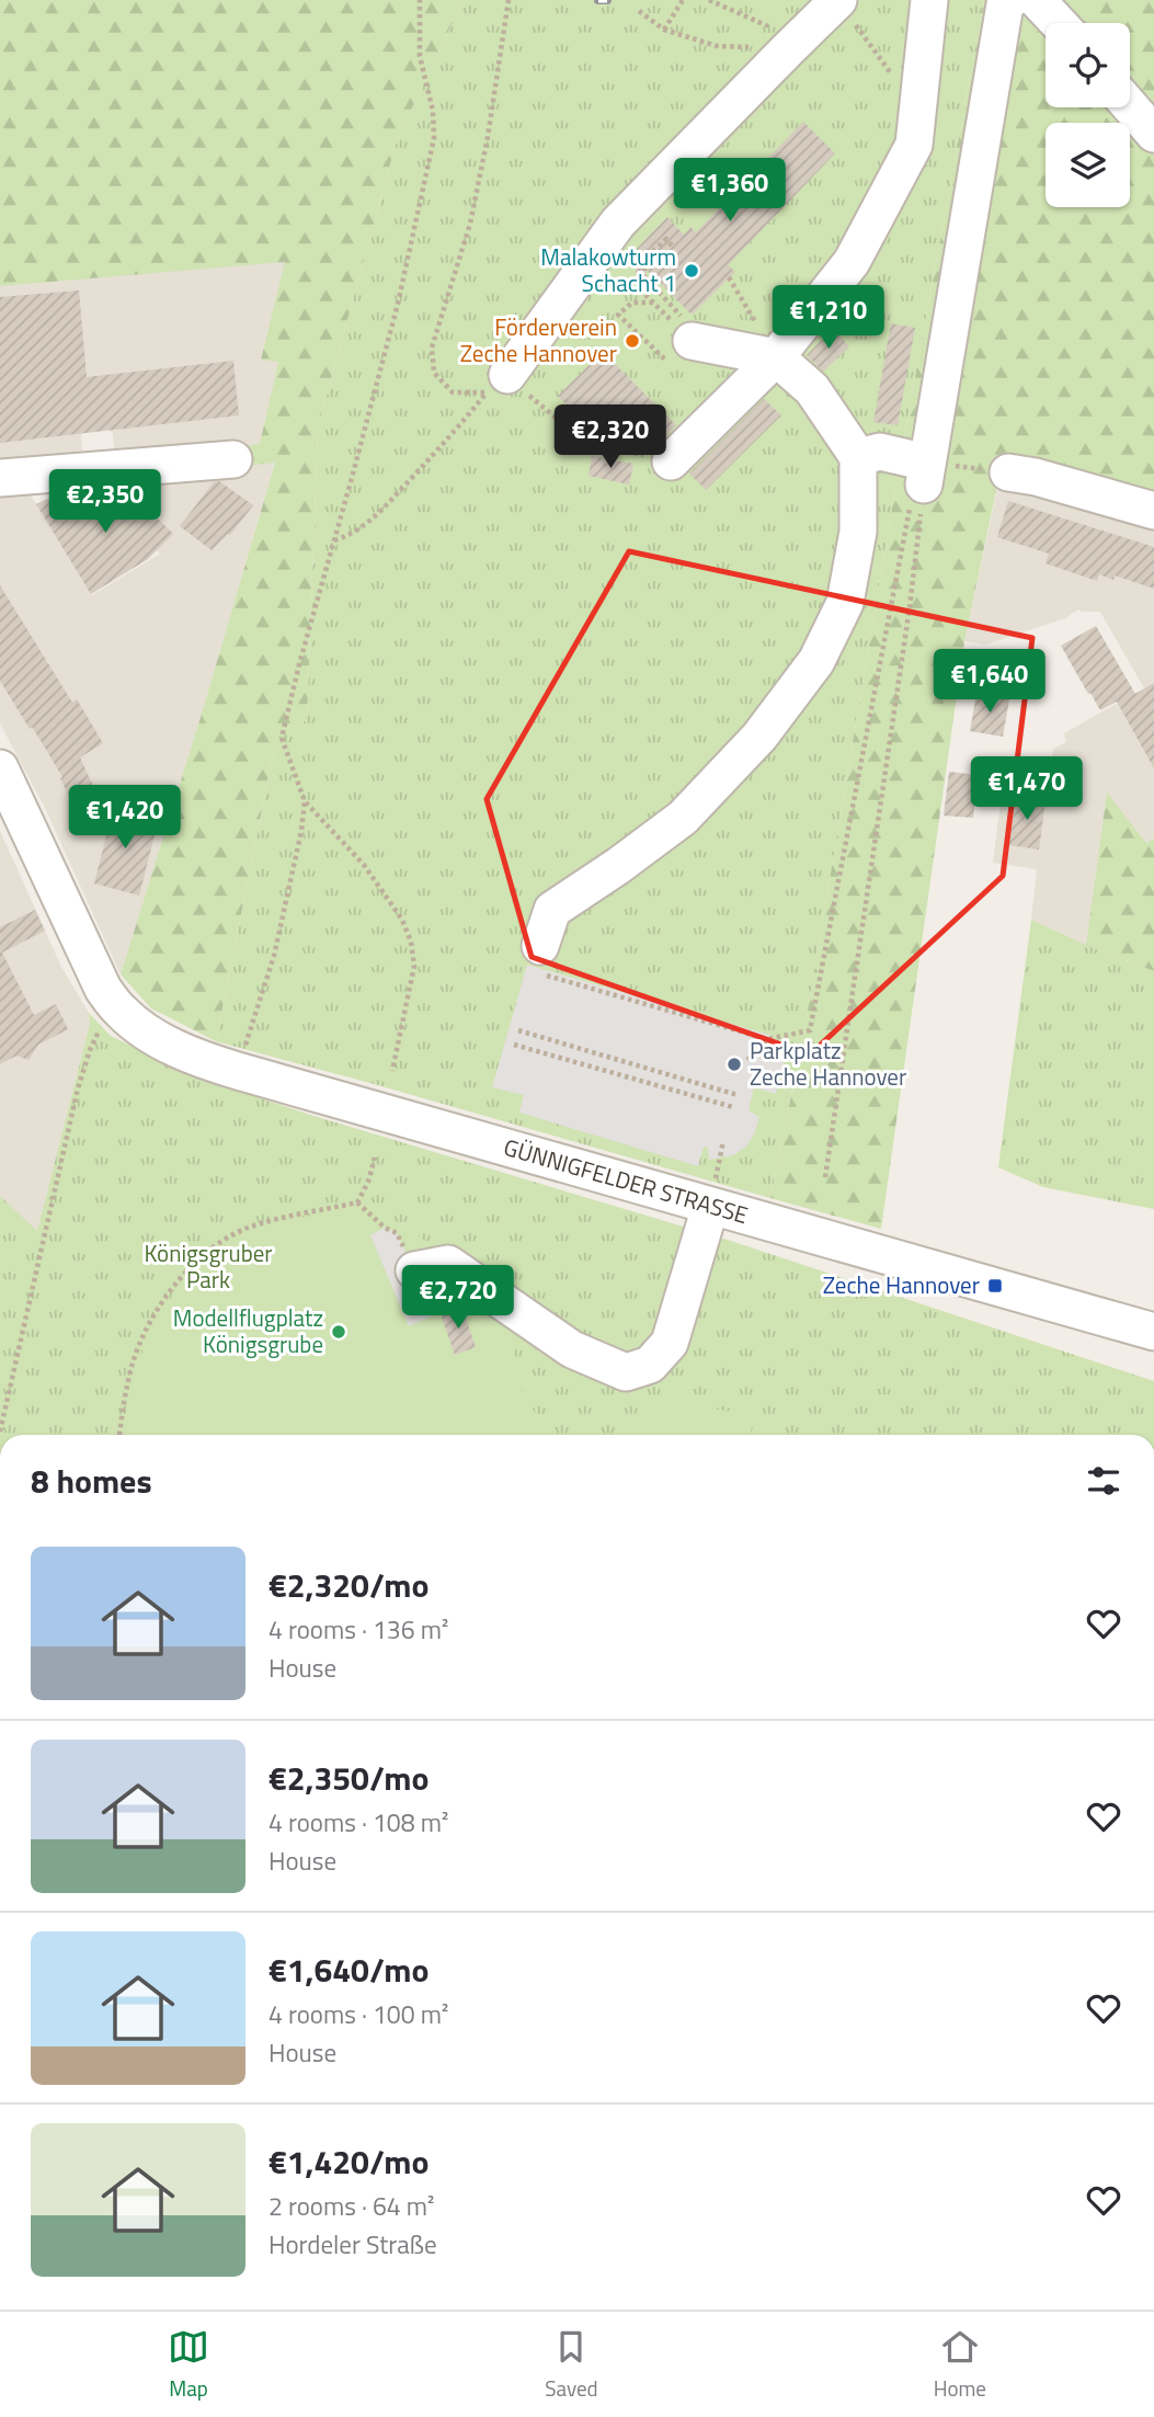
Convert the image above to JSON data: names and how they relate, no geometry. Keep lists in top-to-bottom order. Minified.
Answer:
{"streets":{"street":["GÜNNIGFELDER STRASSE"]},"parks":["Königsgruber Park"],"places":{"other":["Malakowturm Schacht 1","Förderverein Zeche Hannover","Parkplatz Zeche Hannover","Modellflugplatz Königsgrube"],"transit":["Zeche Hannover"]},"page":{"price":["€1,360","€1,210","€2,320","€2,350","€1,640","€1,470","€1,420","€2,720"],"heading":"8 homes","list":[{"name":"€2,320/mo","note":"4 rooms · 136 m² · House"},{"name":"€2,350/mo","note":"4 rooms · 108 m² · House"},{"name":"€1,640/mo","note":"4 rooms · 100 m² · House"},{"name":"€1,420/mo","note":"2 rooms · 64 m² · Hordeler Straße"}],"tabs":["Map","Saved","Home"]}}
